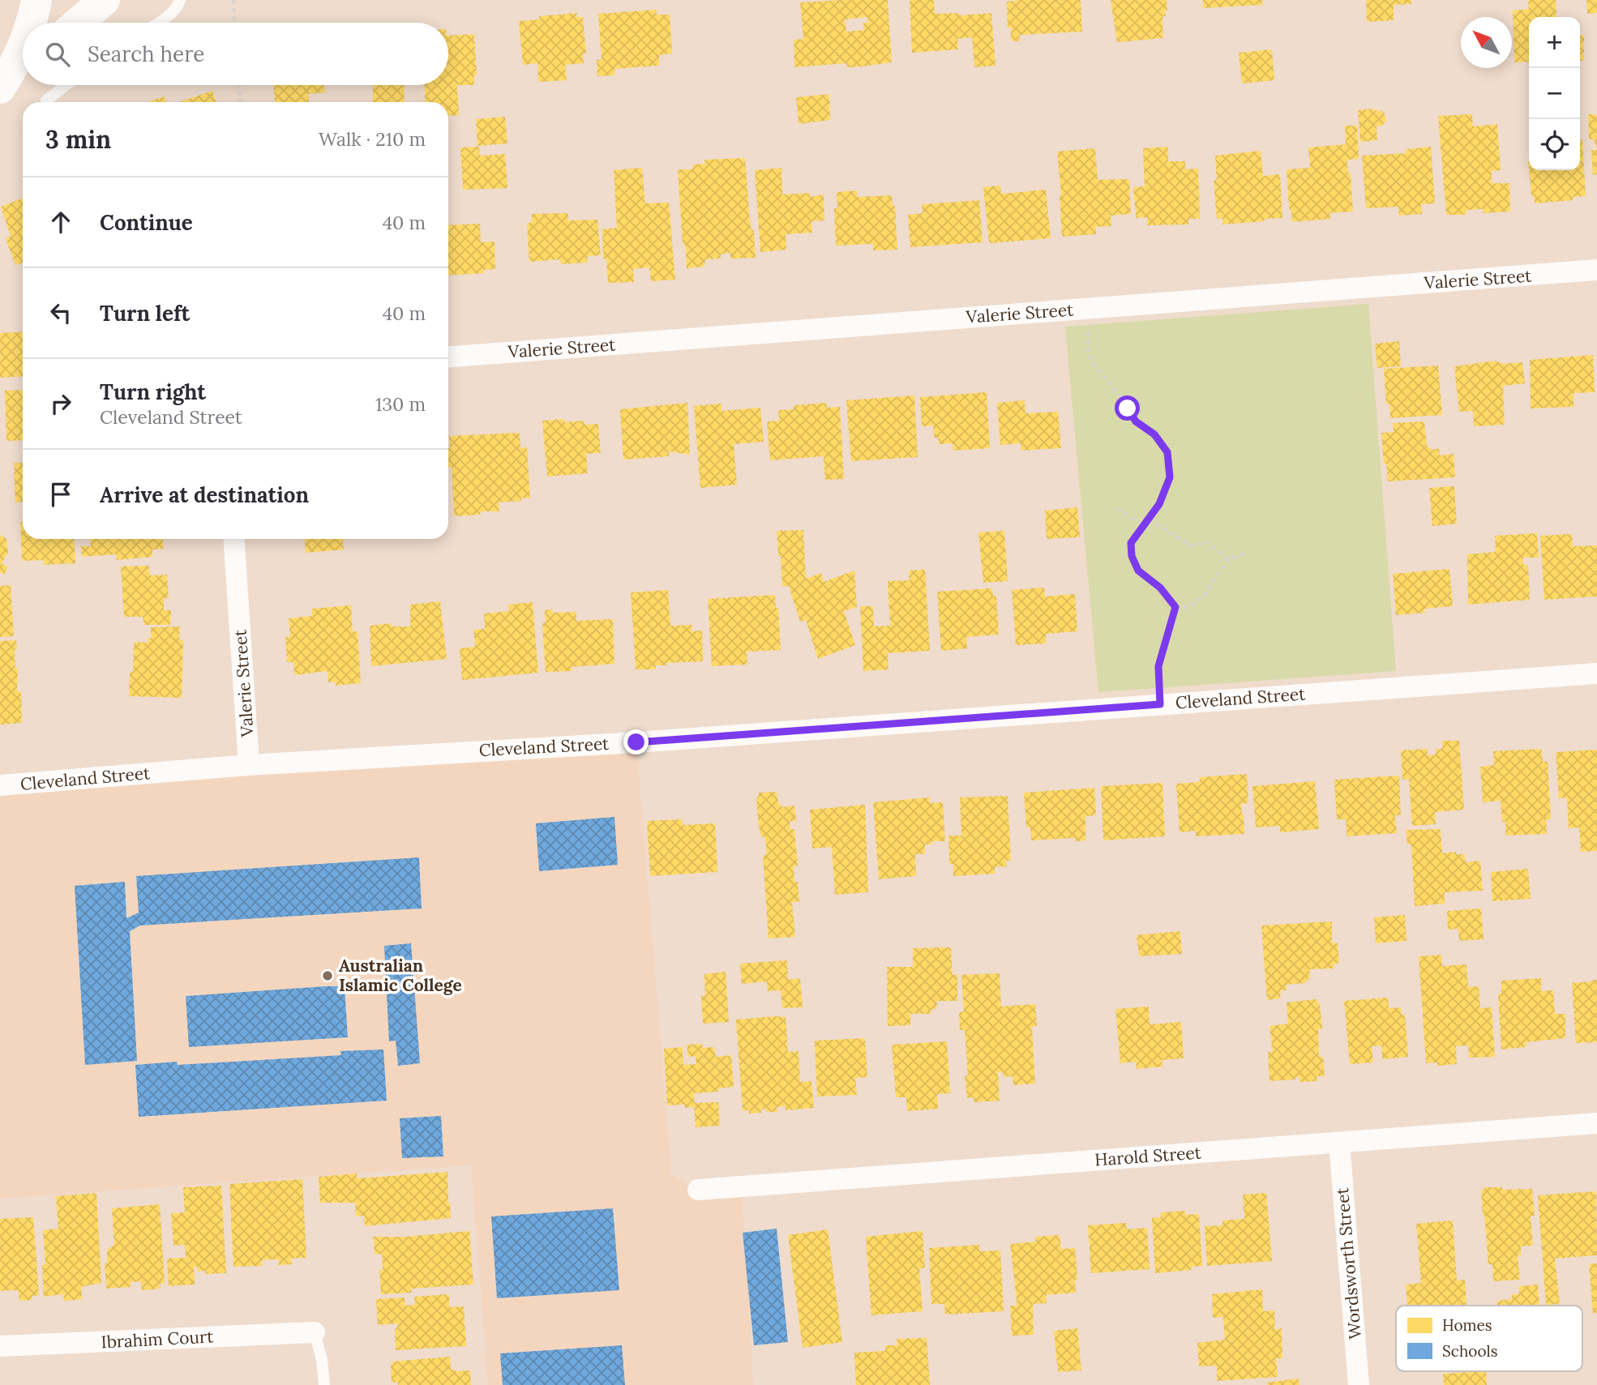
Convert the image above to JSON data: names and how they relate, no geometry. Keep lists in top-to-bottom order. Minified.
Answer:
{"streets":{"street":["Valerie Street","Cleveland Street","Harold Street","Wordsworth Street","Ibrahim Court"]},"crossings":[["Valerie Street","Cleveland Street"],["Harold Street","Wordsworth Street"]],"places":["Australian Islamic College"],"legend":["Homes","Schools"],"north":"top left","page":{"map_buttons":["+","−"],"search":"Search here","heading":["3 min","Walk · 210 m"],"list":[["Continue","40 m"],["Turn left","40 m"],["Turn right","Cleveland Street","130 m"],"Arrive at destination"]}}
